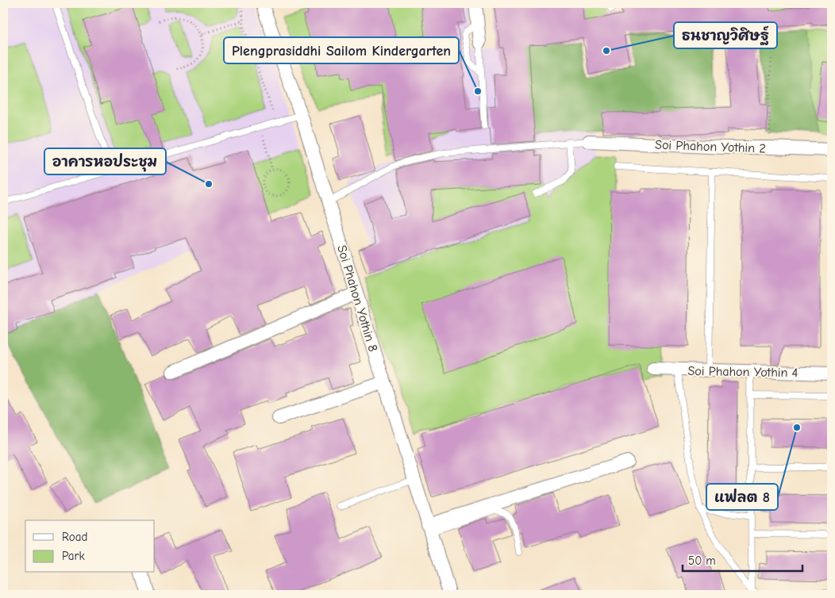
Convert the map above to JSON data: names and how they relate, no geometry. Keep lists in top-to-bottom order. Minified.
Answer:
{"streets":{"street":["Soi Phahon Yothin 2","Soi Phahon Yothin 8","Soi Phahon Yothin 4"]},"places":["ธนชาญวิศิษฐ์","Plengprasiddhi Sailom Kindergarten","อาคารหอประชุม","แฟลต 8"],"legend":["Road","Park"],"scale_bar":"50 m"}
